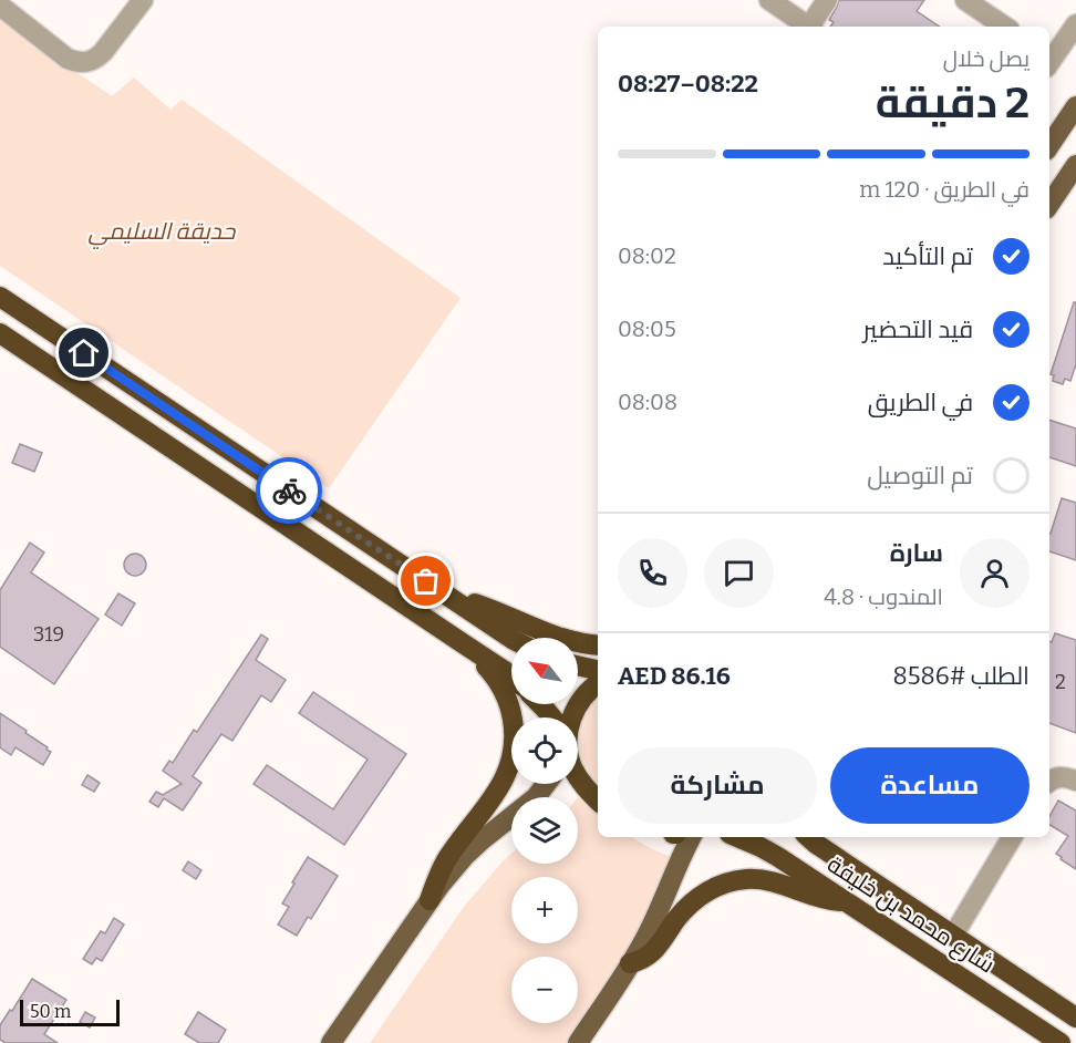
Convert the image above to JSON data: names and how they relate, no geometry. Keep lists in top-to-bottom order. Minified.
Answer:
{"streets":{"highway":["شارع محمد بن خليفة"]},"parks":["حديقة السليمي"],"house_numbers":["319","2"],"scale_bar":"50 m","north":"top left","page":{"heading":["2 دقيقة","يصل خلال","08:22–08:27"],"panel":["سارة","المندوب · 4.8","الطلب #8586","AED 86.16"],"bar":"في الطريق · 120 m","list":[["تم التأكيد","08:02"],["قيد التحضير","08:05"],["في الطريق","08:08"],"تم التوصيل"],"map_buttons":["+","−"],"buttons":["مساعدة","مشاركة"],"scale":"50 m"}}
